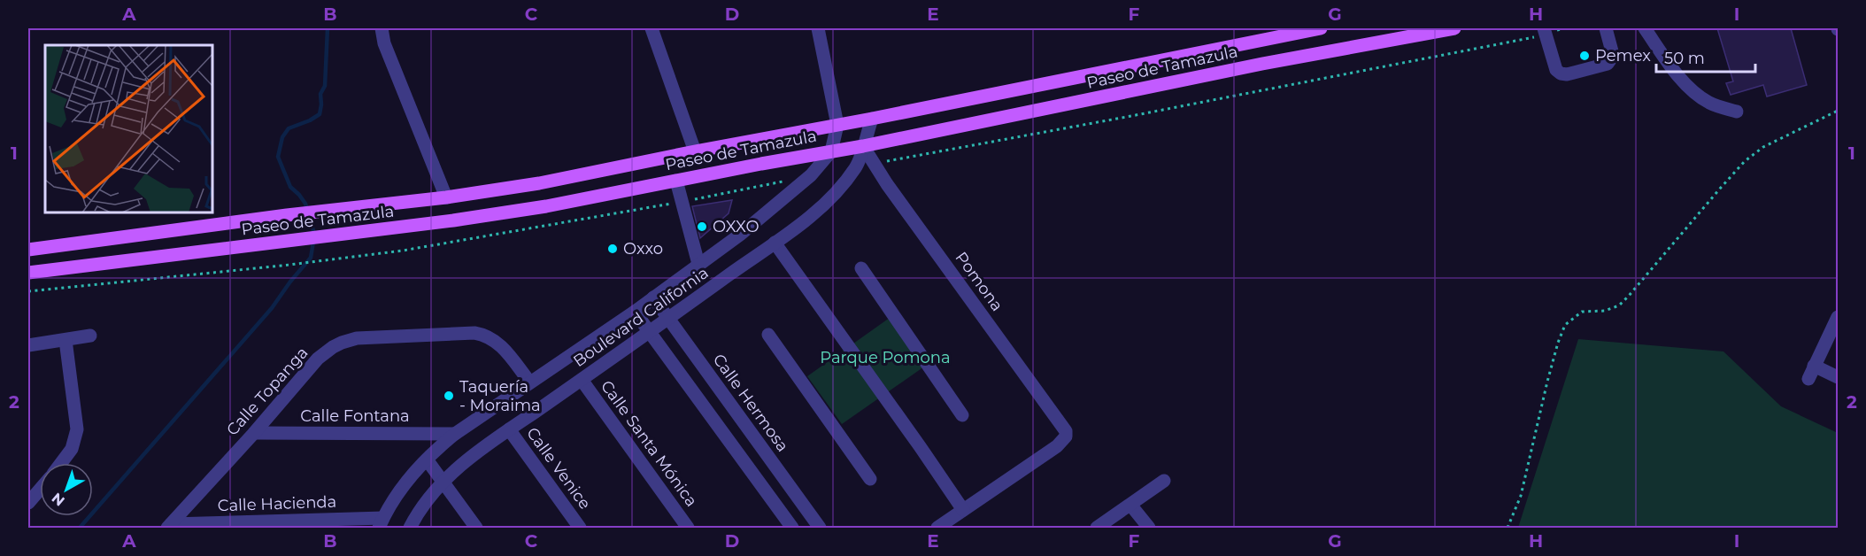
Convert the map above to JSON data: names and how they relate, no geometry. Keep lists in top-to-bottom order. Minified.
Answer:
{"streets":{"main road":["Paseo de Tamazula"],"street":["Pomona","Boulevard California","Calle Topanga","Calle Hermosa","Calle Fontana","Calle Santa Mónica","Calle Venice","Calle Hacienda"]},"crossings":[["Paseo de Tamazula","Pomona"],["Paseo de Tamazula","Boulevard California"],["Pomona","Boulevard California"],["Boulevard California","Calle Topanga"],["Boulevard California","Calle Hermosa"],["Boulevard California","Calle Fontana"],["Boulevard California","Calle Santa Mónica"],["Boulevard California","Calle Venice"],["Boulevard California","Calle Hacienda"],["Calle Topanga","Calle Fontana"],["Calle Topanga","Calle Hacienda"]],"parks":["Parque Pomona"],"places":["Pemex","OXXO","Oxxo","Taquería - Moraima"],"scale_bar":"50 m","north":"bottom left","grid":{"columns":["A","B","C","D","E","F","G","H","I"],"rows":["1","2"]}}
